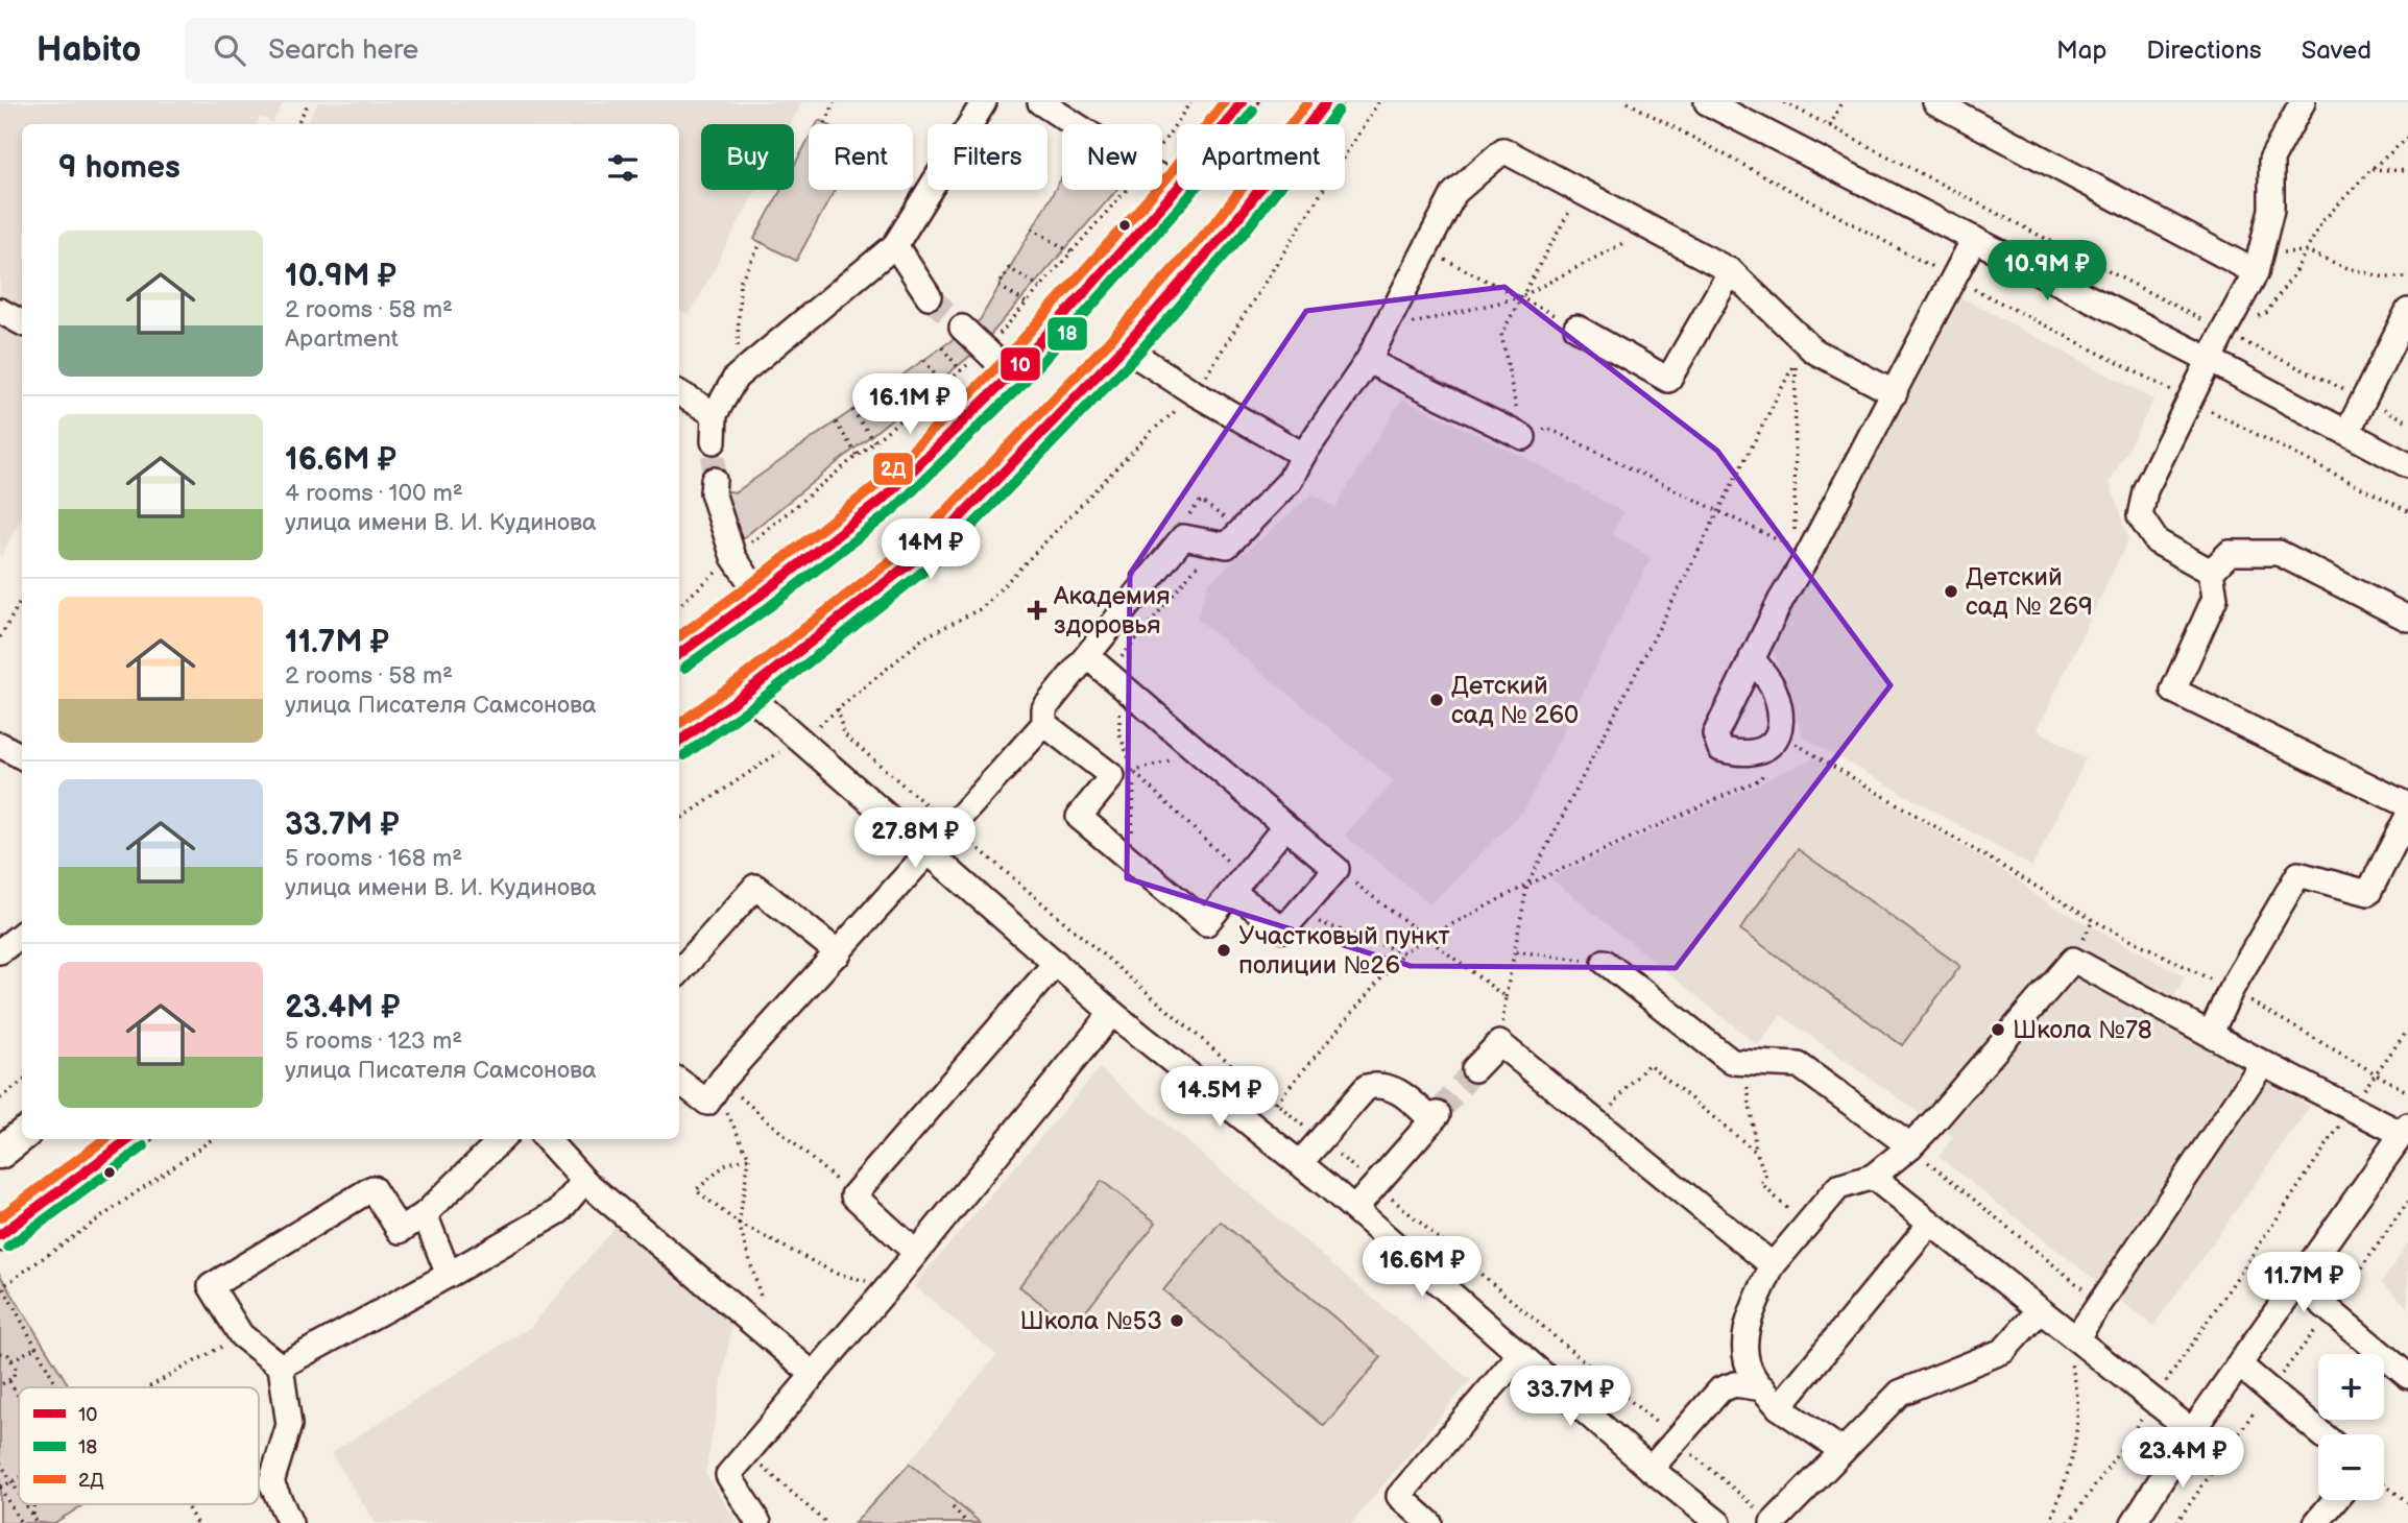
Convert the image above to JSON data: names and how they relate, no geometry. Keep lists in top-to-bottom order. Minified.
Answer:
{"places":{"other":["Детский сад № 269","Детский сад № 260","Участковый пункт полиции №26","Школа №78","Школа №53"],"health":["Академия здоровья"]},"lines":["transit line 10","transit line 2Д","transit line 18"],"legend":["10","18","2Д"],"page":{"header":"Habito","search":"Search here","nav":["Map","Directions","Saved"],"chip":["Buy","Rent","Filters","New","Apartment"],"heading":"9 homes","list":[{"name":"10.9M ₽","note":"2 rooms · 58 m² · Apartment"},{"name":"16.6M ₽","note":"4 rooms · 100 m² · улица имени В. И. Кудинова"},{"name":"11.7M ₽","note":"2 rooms · 58 m² · улица Писателя Самсонова"},{"name":"33.7M ₽","note":"5 rooms · 168 m² · улица имени В. И. Кудинова"},{"name":"23.4M ₽","note":"5 rooms · 123 m² · улица Писателя Самсонова"}],"price":["10.9M ₽","16.1M ₽","14M ₽","27.8M ₽","14.5M ₽","16.6M ₽","11.7M ₽","33.7M ₽","23.4M ₽"],"map_buttons":["+","−"]}}
